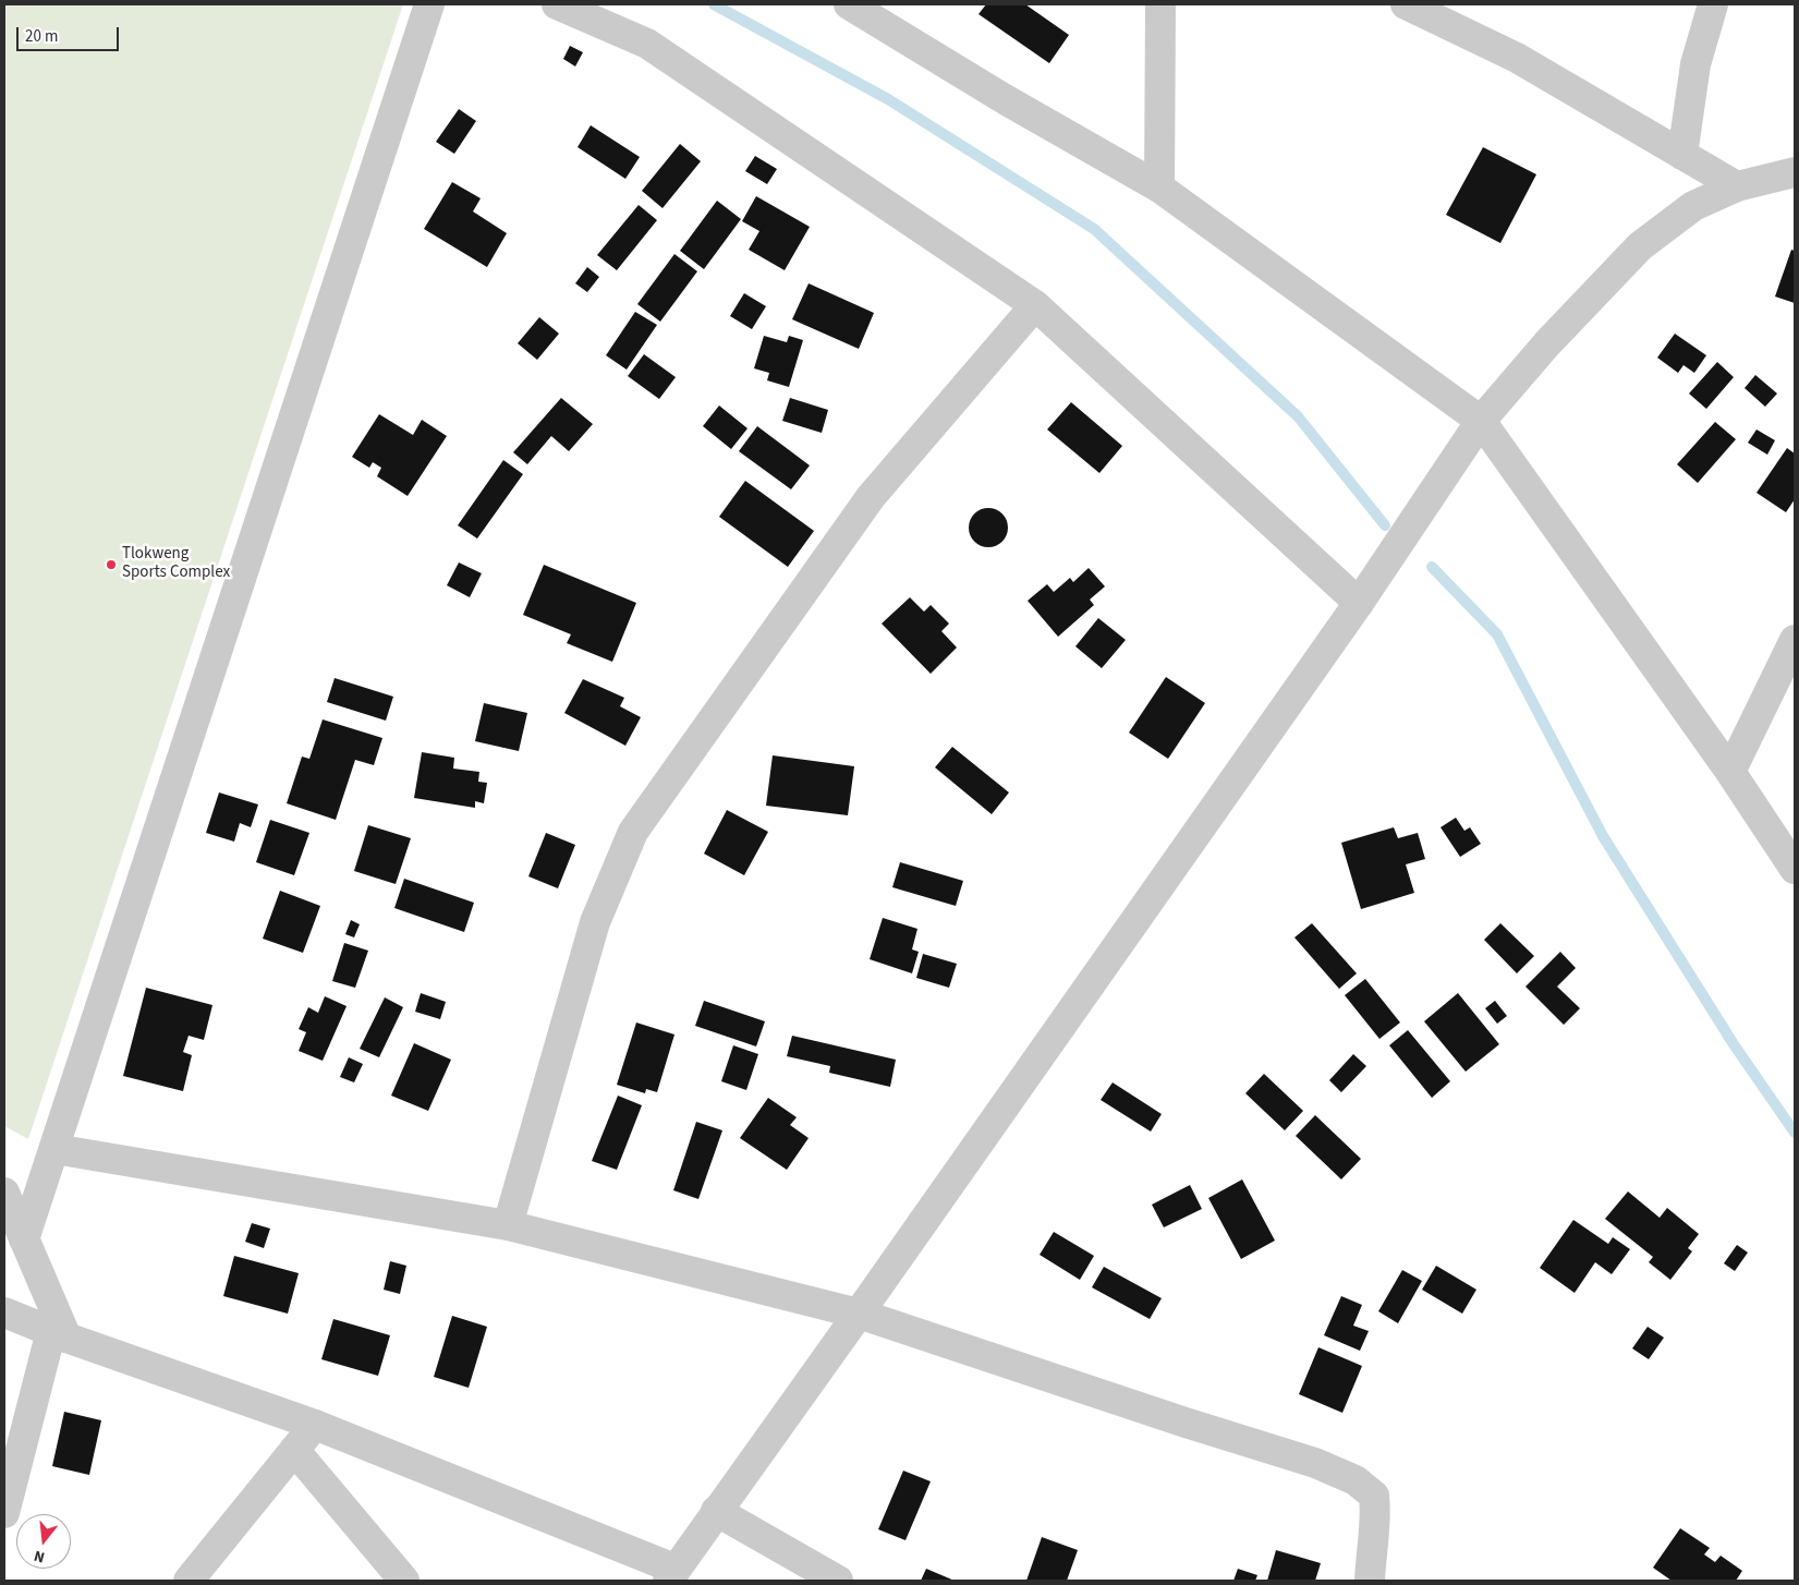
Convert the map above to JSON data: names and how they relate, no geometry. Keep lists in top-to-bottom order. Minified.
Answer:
{"places":["Tlokweng Sports Complex"],"scale_bar":"20 m","north":"bottom"}
